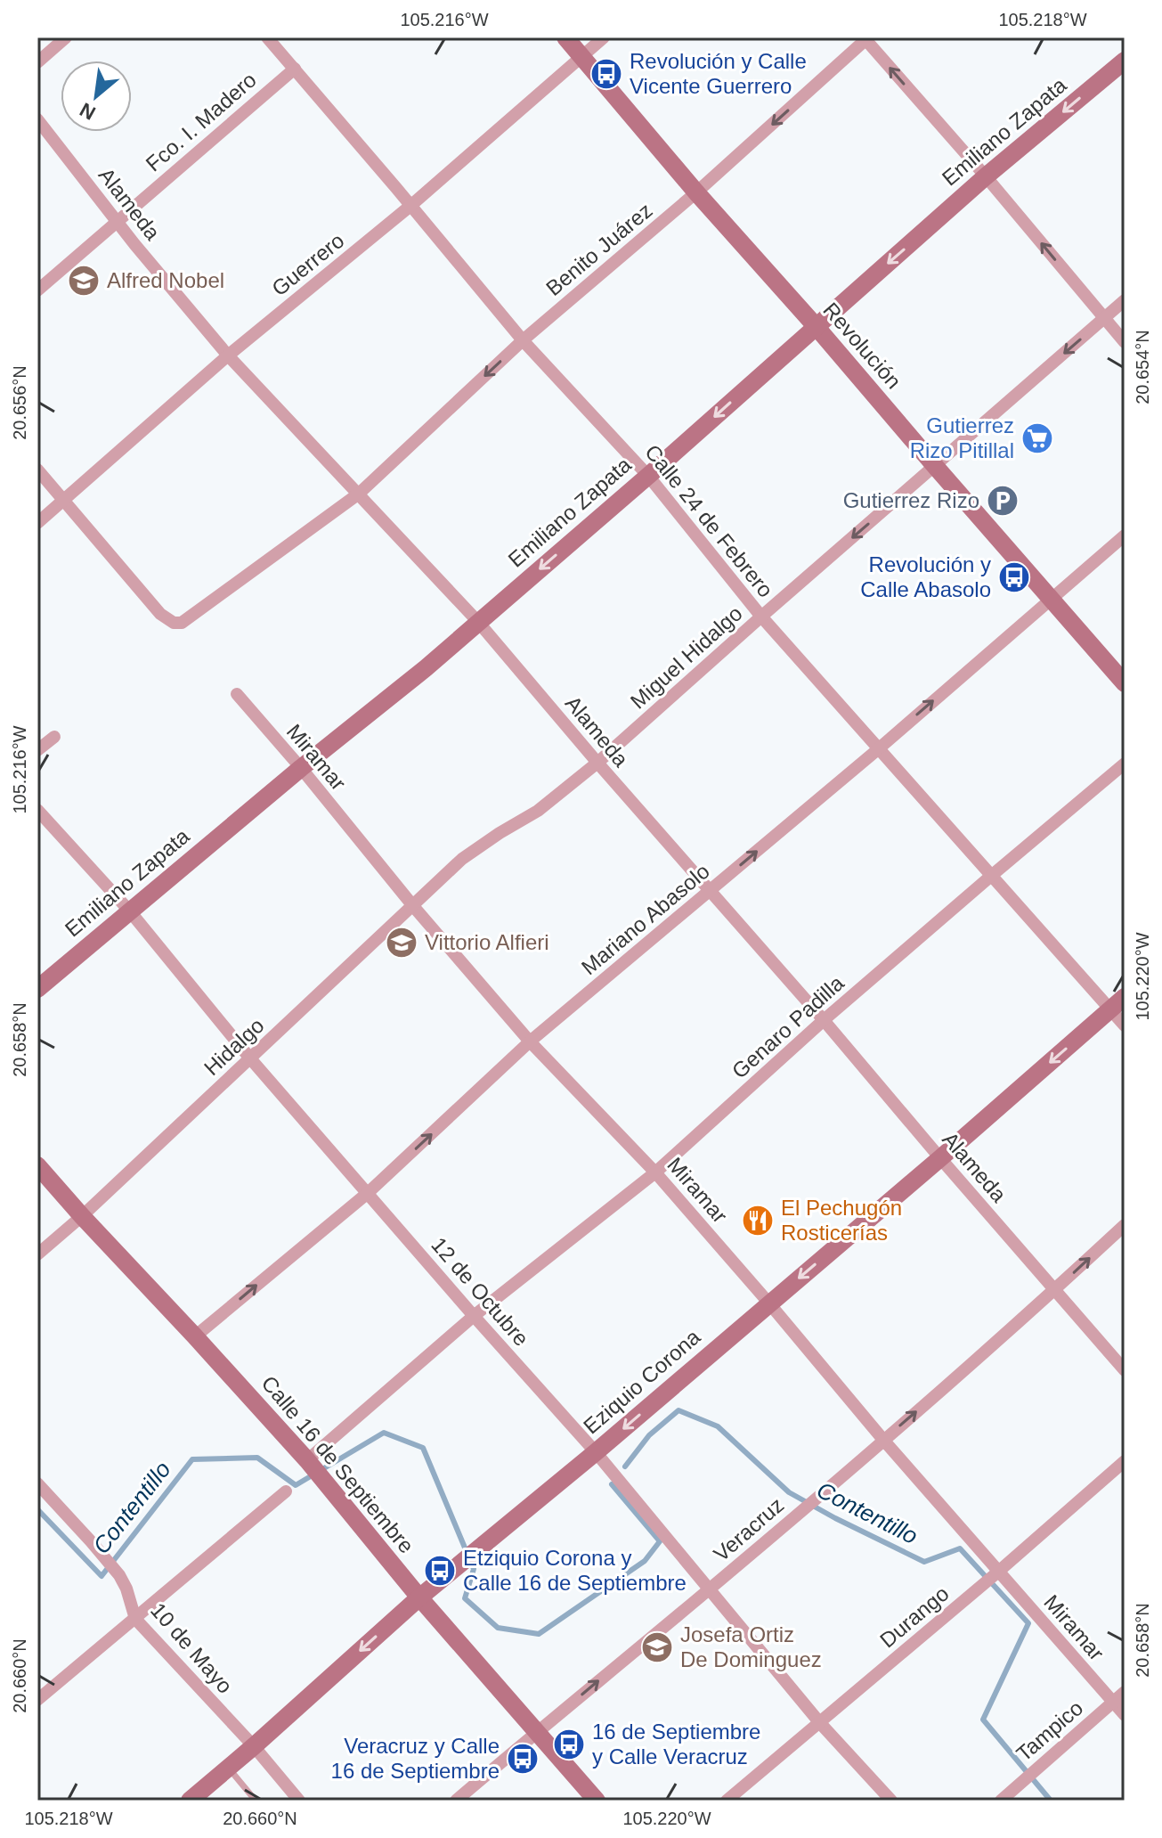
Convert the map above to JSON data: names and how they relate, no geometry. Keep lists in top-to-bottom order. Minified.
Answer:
{"streets":{"street":["Fco. I. Madero","Emiliano Zapata","Alameda","Benito Juárez","Guerrero","Revolución","Calle 24 de Febrero","Miguel Hidalgo","Miramar","Mariano Abasolo","Genaro Padilla","Hidalgo","12 de Octubre","Eziquio Corona","Calle 16 de Septiembre","Veracruz","Durango","10 de Mayo","Tampico"]},"crossings":[["Fco. I. Madero","Alameda"],["Fco. I. Madero","Calle 24 de Febrero"],["Emiliano Zapata","Alameda"],["Emiliano Zapata","Revolución"],["Emiliano Zapata","Calle 24 de Febrero"],["Emiliano Zapata","Miramar"],["Emiliano Zapata","12 de Octubre"],["Alameda","Benito Juárez"],["Alameda","Guerrero"],["Alameda","Miguel Hidalgo"],["Alameda","Mariano Abasolo"],["Alameda","Genaro Padilla"],["Alameda","Eziquio Corona"],["Alameda","Veracruz"],["Benito Juárez","Revolución"],["Benito Juárez","Calle 24 de Febrero"],["Guerrero","Revolución"],["Guerrero","Calle 24 de Febrero"],["Revolución","Miguel Hidalgo"],["Revolución","Mariano Abasolo"],["Calle 24 de Febrero","Miguel Hidalgo"],["Calle 24 de Febrero","Mariano Abasolo"],["Calle 24 de Febrero","Genaro Padilla"],["Calle 24 de Febrero","Eziquio Corona"],["Miguel Hidalgo","Miramar"],["Miguel Hidalgo","Hidalgo"],["Miramar","Mariano Abasolo"],["Miramar","Genaro Padilla"],["Miramar","Hidalgo"],["Miramar","Eziquio Corona"],["Miramar","Veracruz"],["Miramar","Durango"],["Miramar","Tampico"],["Mariano Abasolo","12 de Octubre"],["Mariano Abasolo","Calle 16 de Septiembre"],["Genaro Padilla","12 de Octubre"],["Genaro Padilla","Calle 16 de Septiembre"],["Hidalgo","12 de Octubre"],["Hidalgo","Calle 16 de Septiembre"],["12 de Octubre","Eziquio Corona"],["12 de Octubre","Veracruz"],["12 de Octubre","Durango"],["Eziquio Corona","Calle 16 de Septiembre"],["Eziquio Corona","10 de Mayo"],["Calle 16 de Septiembre","Veracruz"]],"one_way":["Emiliano Zapata","Benito Juárez","Miguel Hidalgo","Mariano Abasolo","Eziquio Corona","Veracruz"],"water":["Contentillo"],"places":{"bus stop":["Revolución y Calle Vicente Guerrero","Revolución y Calle Abasolo","Etziquio Corona y Calle 16 de Septiembre","16 de Septiembre y Calle Veracruz","Veracruz y Calle 16 de Septiembre"],"school or university":["Alfred Nobel","Vittorio Alfieri","Josefa Ortiz De Dominguez"],"supermarket":["Gutierrez Rizo Pitillal"],"parking":["Gutierrez Rizo"],"restaurant":["El Pechugón Rosticerías"]},"north":"bottom left","coordinates":["105.216°W","105.218°W","20.654°N","20.656°N","105.220°W","20.658°N","20.660°N"]}
